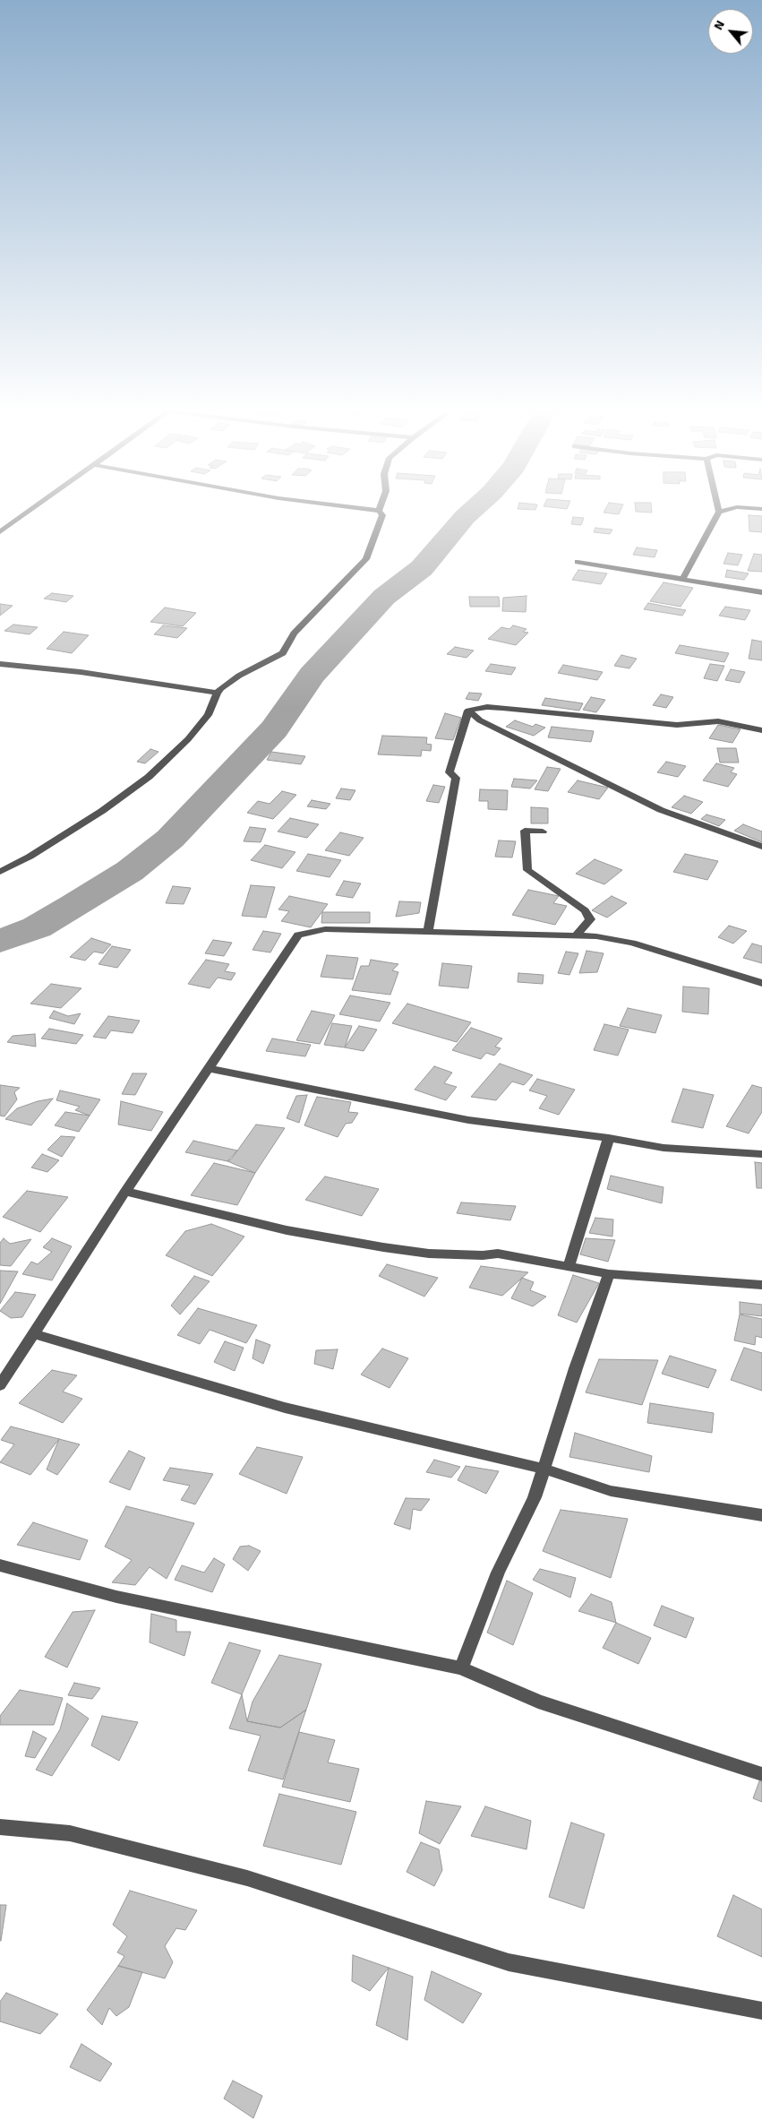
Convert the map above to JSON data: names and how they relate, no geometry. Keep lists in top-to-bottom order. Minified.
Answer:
{"north":"top left"}
